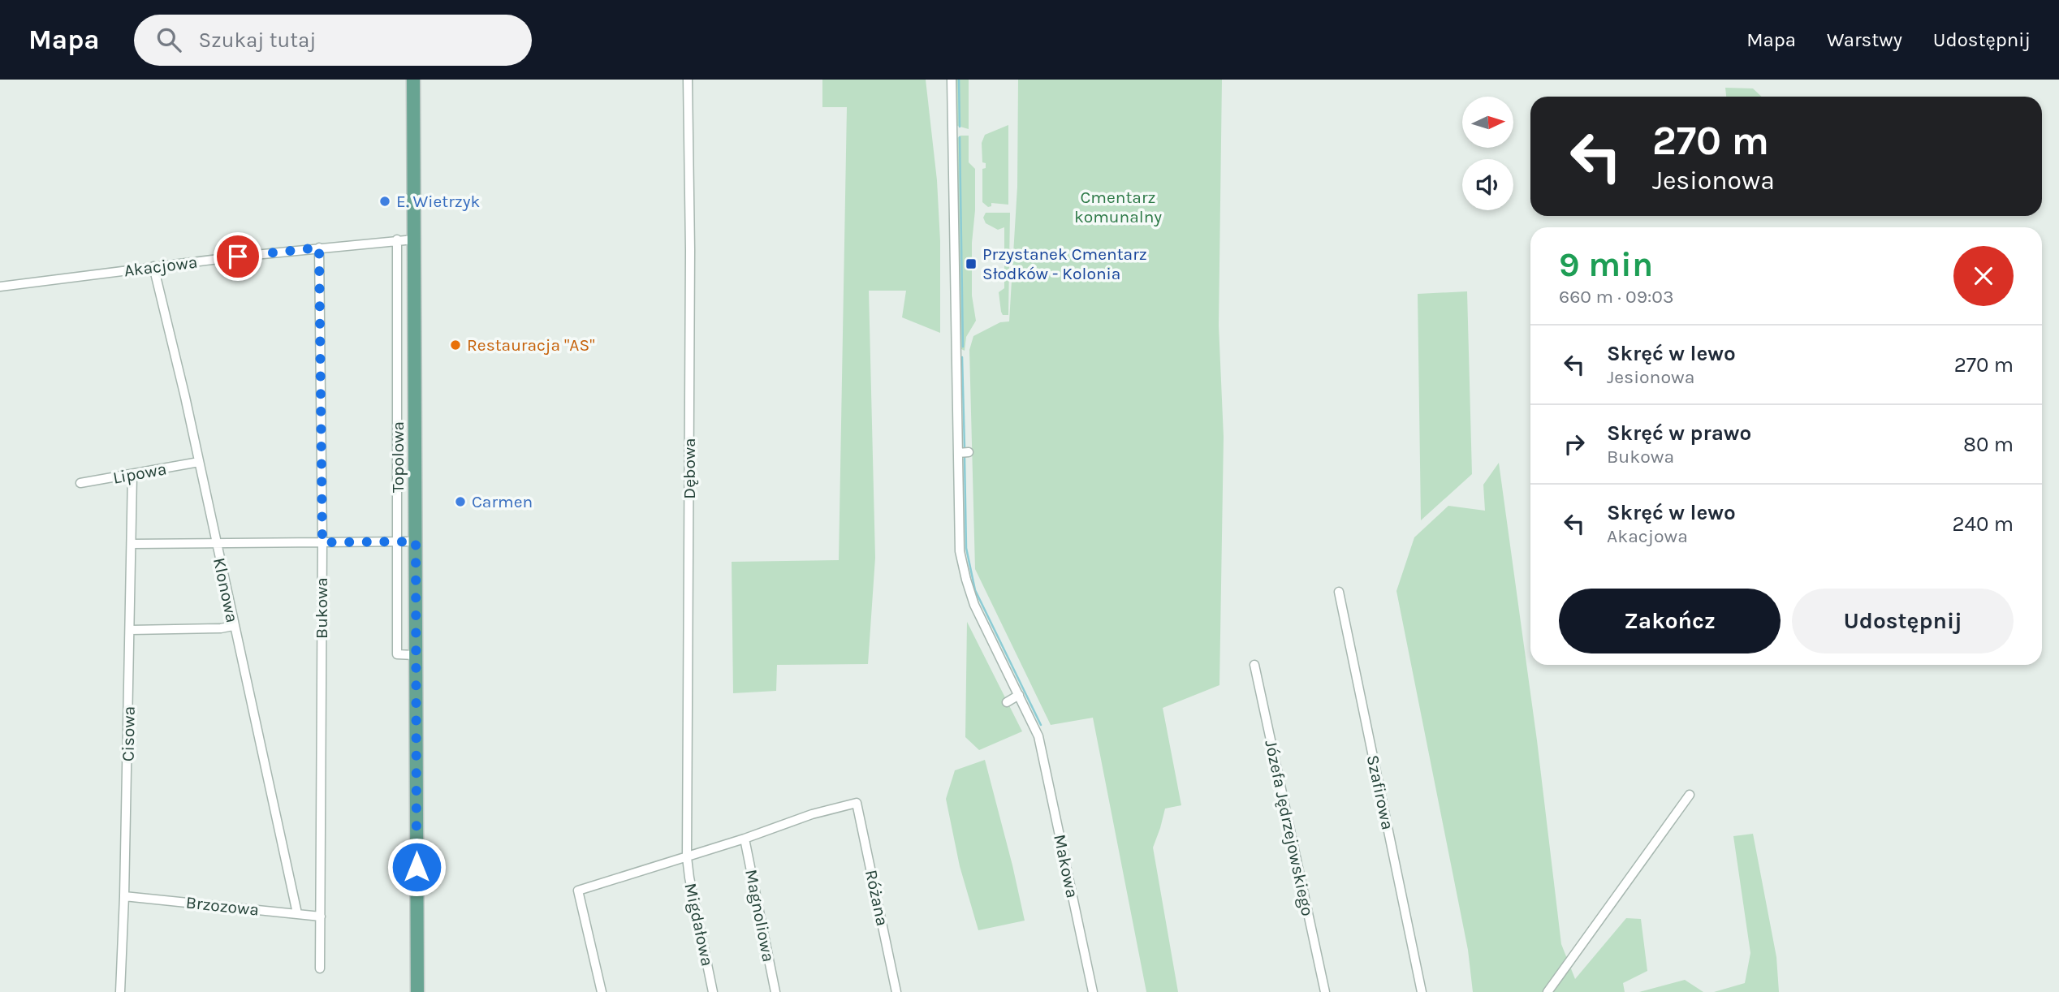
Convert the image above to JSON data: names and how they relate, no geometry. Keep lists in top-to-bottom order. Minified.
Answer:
{"streets":{"street":["Akacjowa","Topolowa","Dębowa","Lipowa","Klonowa","Bukowa","Cisowa","Szafirowa","Józefa Jędrzejowskiego","Makowa","Różana","Brzozowa","Magnoliowa","Migdałowa"]},"crossings":[["Akacjowa","Topolowa"],["Akacjowa","Klonowa"],["Akacjowa","Bukowa"],["Dębowa","Migdałowa"],["Lipowa","Klonowa"],["Lipowa","Cisowa"],["Klonowa","Brzozowa"],["Bukowa","Brzozowa"],["Cisowa","Brzozowa"],["Różana","Magnoliowa"]],"parks":["Cmentarz komunalny"],"places":{"other":["E. Wietrzyk","Restauracja \"AS\"","Carmen"],"transit":["Przystanek Cmentarz Słodków - Kolonia"]},"north":"right","page":{"header":"Mapa","search":"Szukaj tutaj","nav":["Mapa","Warstwy","Udostępnij"],"turn":["270 m","Jesionowa"],"heading":["9 min","660 m · 09:03"],"list":[{"name":"Skręć w lewo","note":"Jesionowa","value":"270 m"},{"name":"Skręć w prawo","note":"Bukowa","value":"80 m"},{"name":"Skręć w lewo","note":"Akacjowa","value":"240 m"}],"buttons":["Zakończ","Udostępnij"]}}
